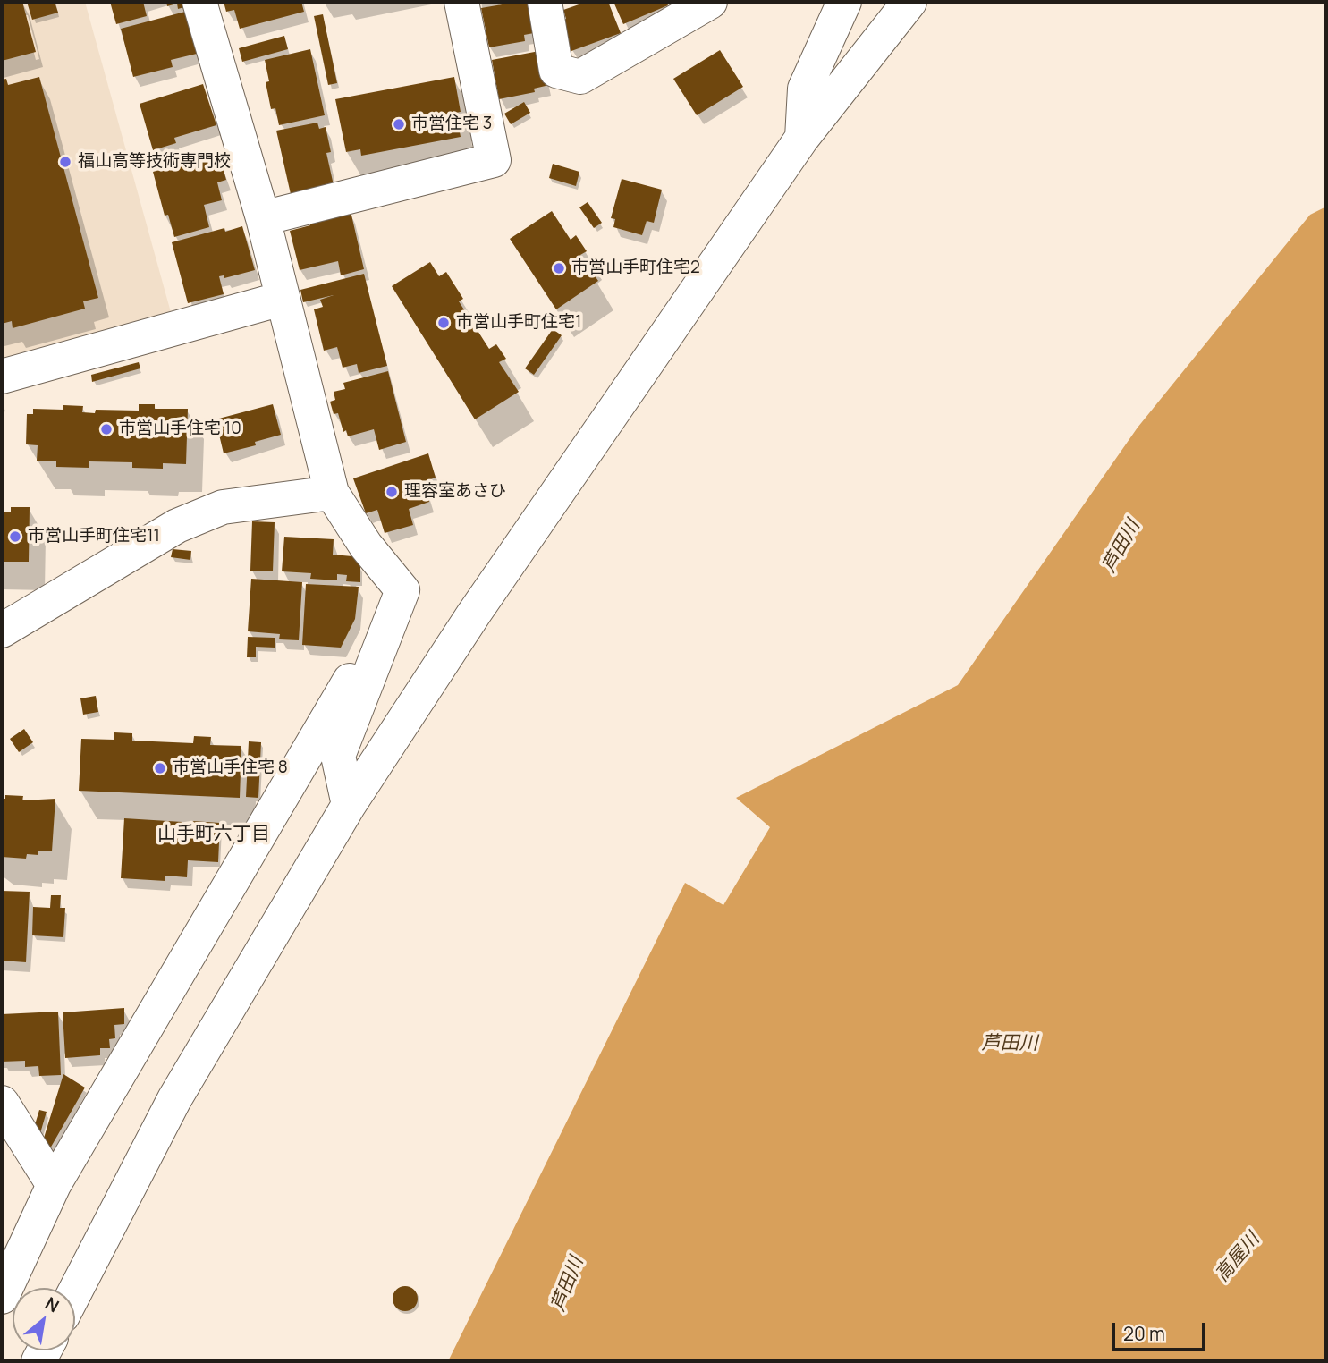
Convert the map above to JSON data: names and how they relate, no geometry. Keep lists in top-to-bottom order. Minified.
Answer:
{"districts":["山手町六丁目"],"water":["芦田川","高屋川"],"places":["市営住宅 3","福山高等技術専門校","市営山手町住宅2","市営山手町住宅1","市営山手住宅 10","理容室あさひ","市営山手町住宅11","市営山手住宅 8"],"scale_bar":"20 m","north":"top right"}
